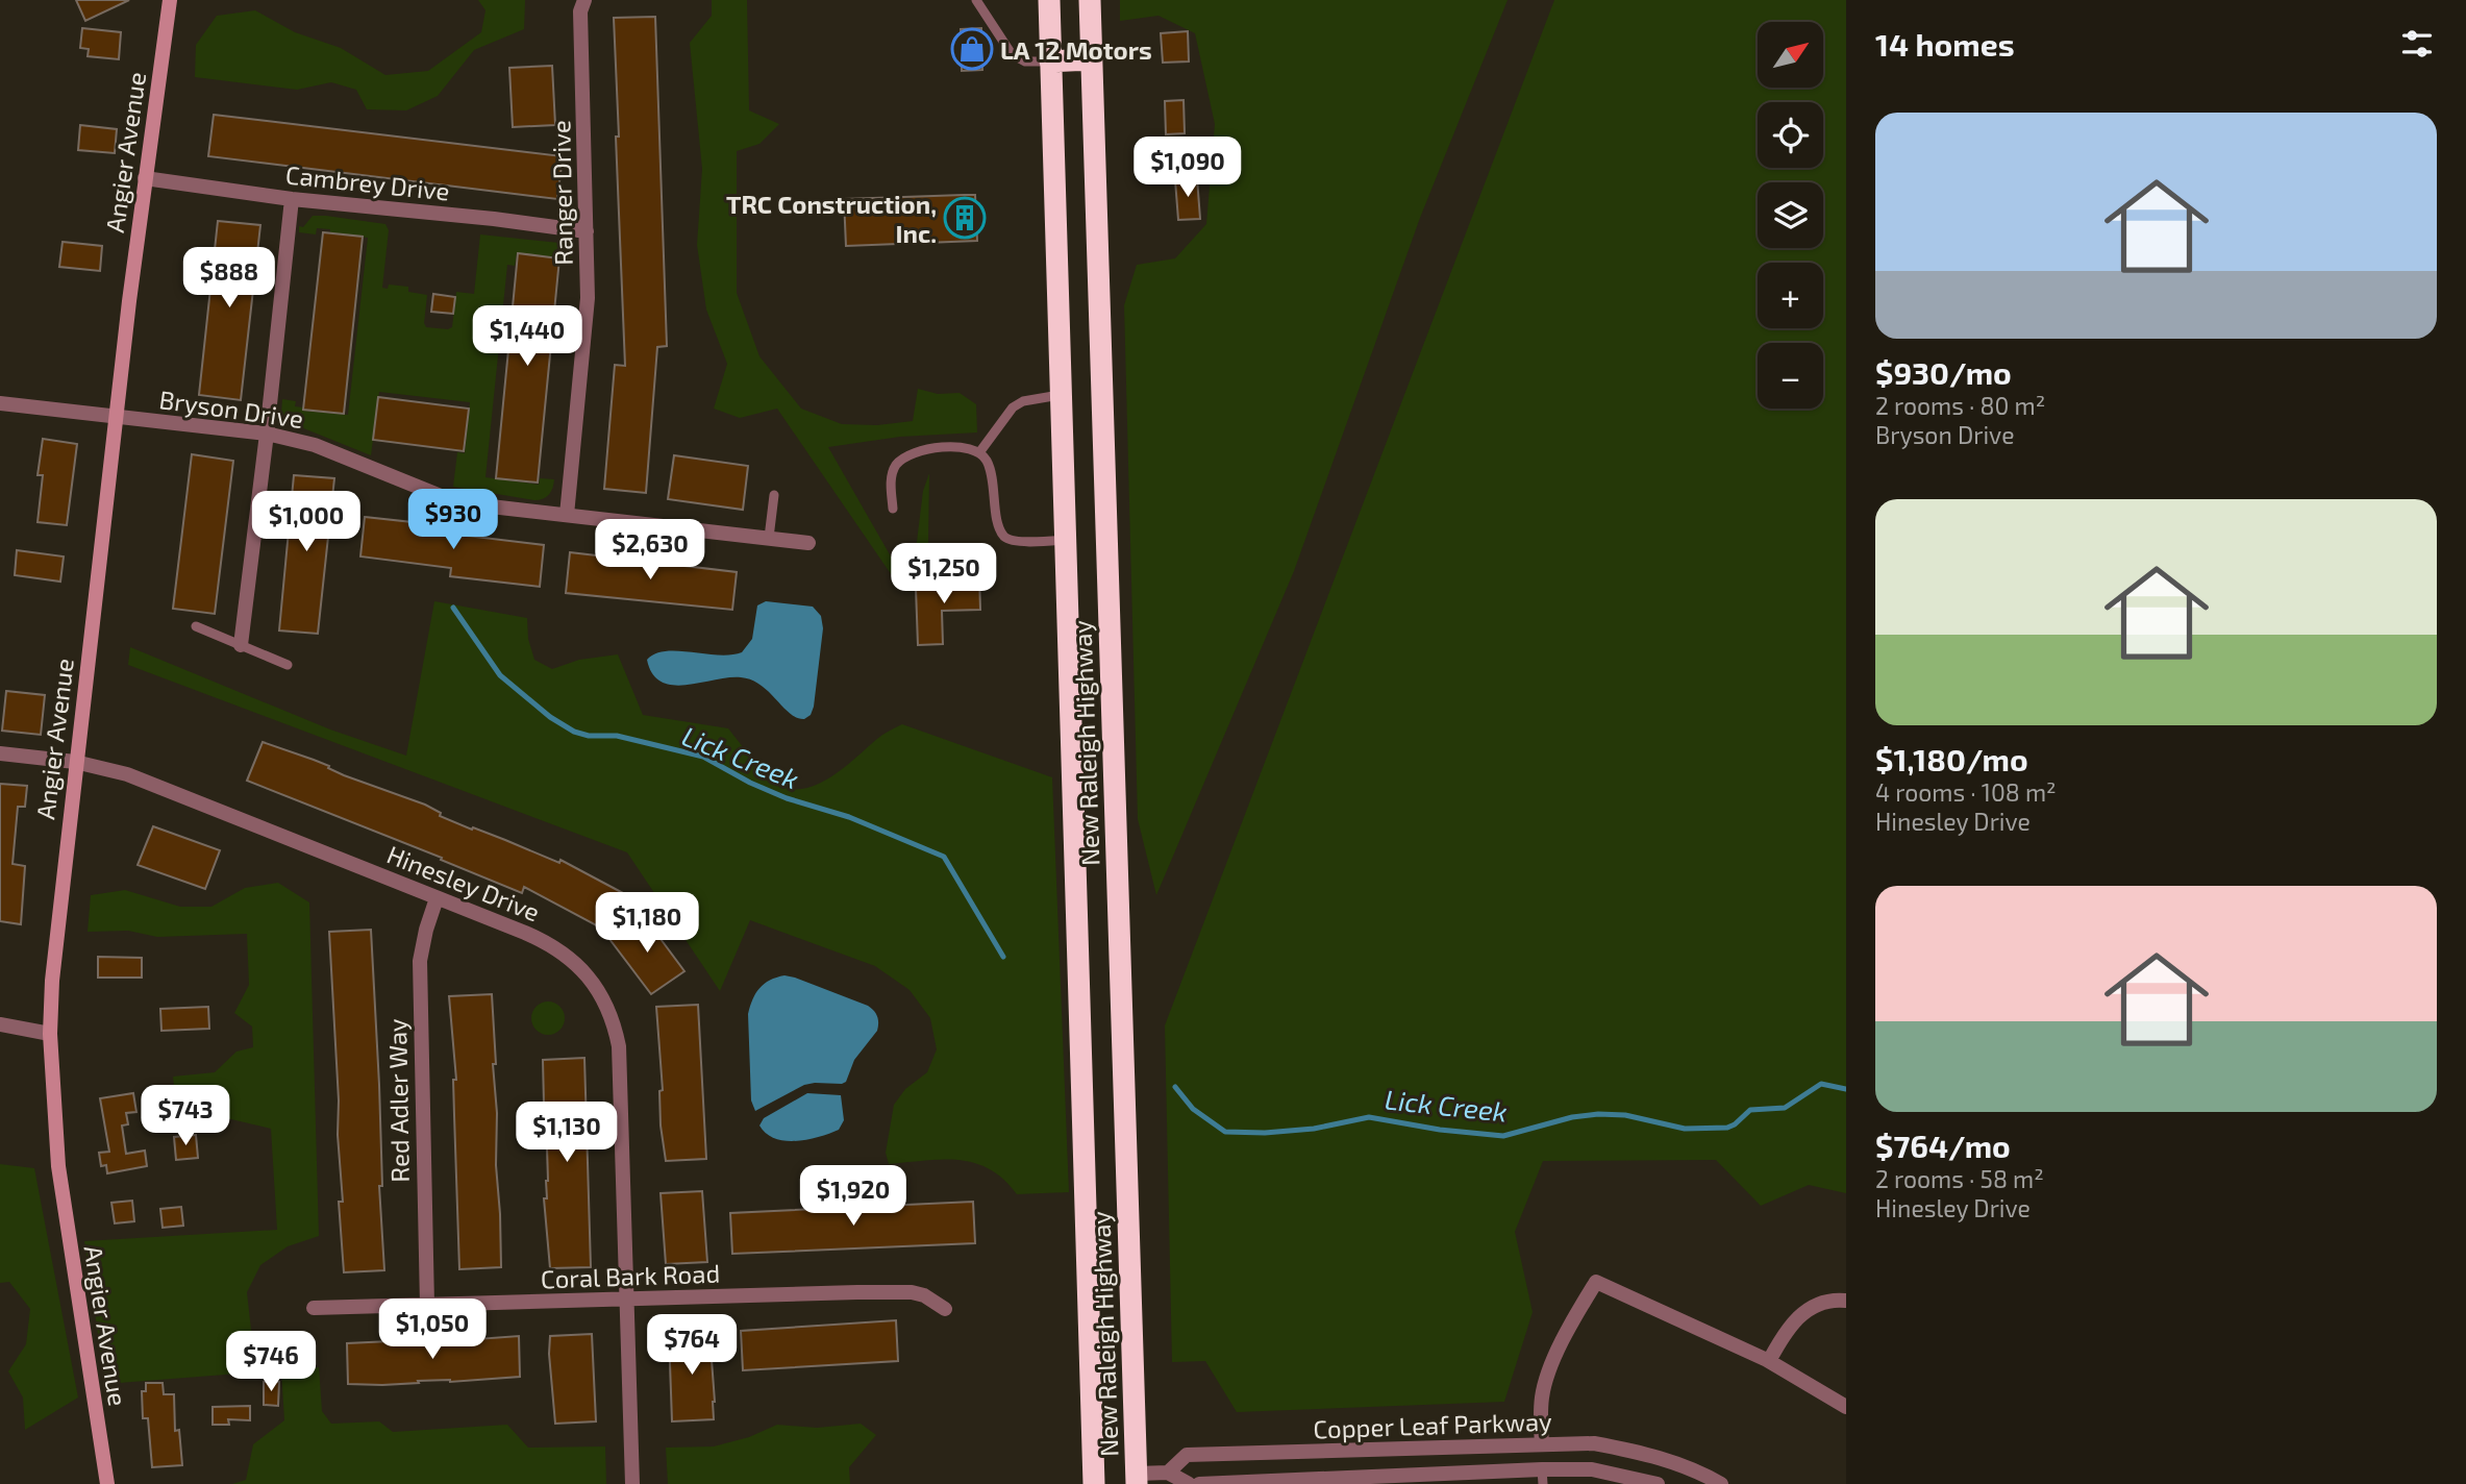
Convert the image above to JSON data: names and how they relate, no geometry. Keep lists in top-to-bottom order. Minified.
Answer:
{"streets":{"highway":["New Raleigh Highway"],"street":["Angier Avenue","Cambrey Drive","Ranger Drive","Bryson Drive","Hinesley Drive","Red Adler Way","Coral Bark Road","Copper Leaf Parkway"]},"crossings":[["Angier Avenue","Cambrey Drive"],["Angier Avenue","Bryson Drive"],["Angier Avenue","Hinesley Drive"],["Cambrey Drive","Ranger Drive"],["Ranger Drive","Bryson Drive"],["Hinesley Drive","Red Adler Way"],["Hinesley Drive","Coral Bark Road"],["Red Adler Way","Coral Bark Road"]],"water":["Lick Creek"],"places":{"shop":["LA 12 Motors"],"building":["TRC Construction, Inc."]},"north":"top right","page":{"heading":"14 homes","map_buttons":["+","−"],"list":[{"name":"$930/mo","note":"2 rooms · 80 m² · Bryson Drive"},{"name":"$1,180/mo","note":"4 rooms · 108 m² · Hinesley Drive"},{"name":"$764/mo","note":"2 rooms · 58 m² · Hinesley Drive"}],"price":["$1,090","$888","$1,440","$930","$1,000","$2,630","$1,250","$1,180","$743","$1,130","$1,920","$1,050","$764","$746"]}}
